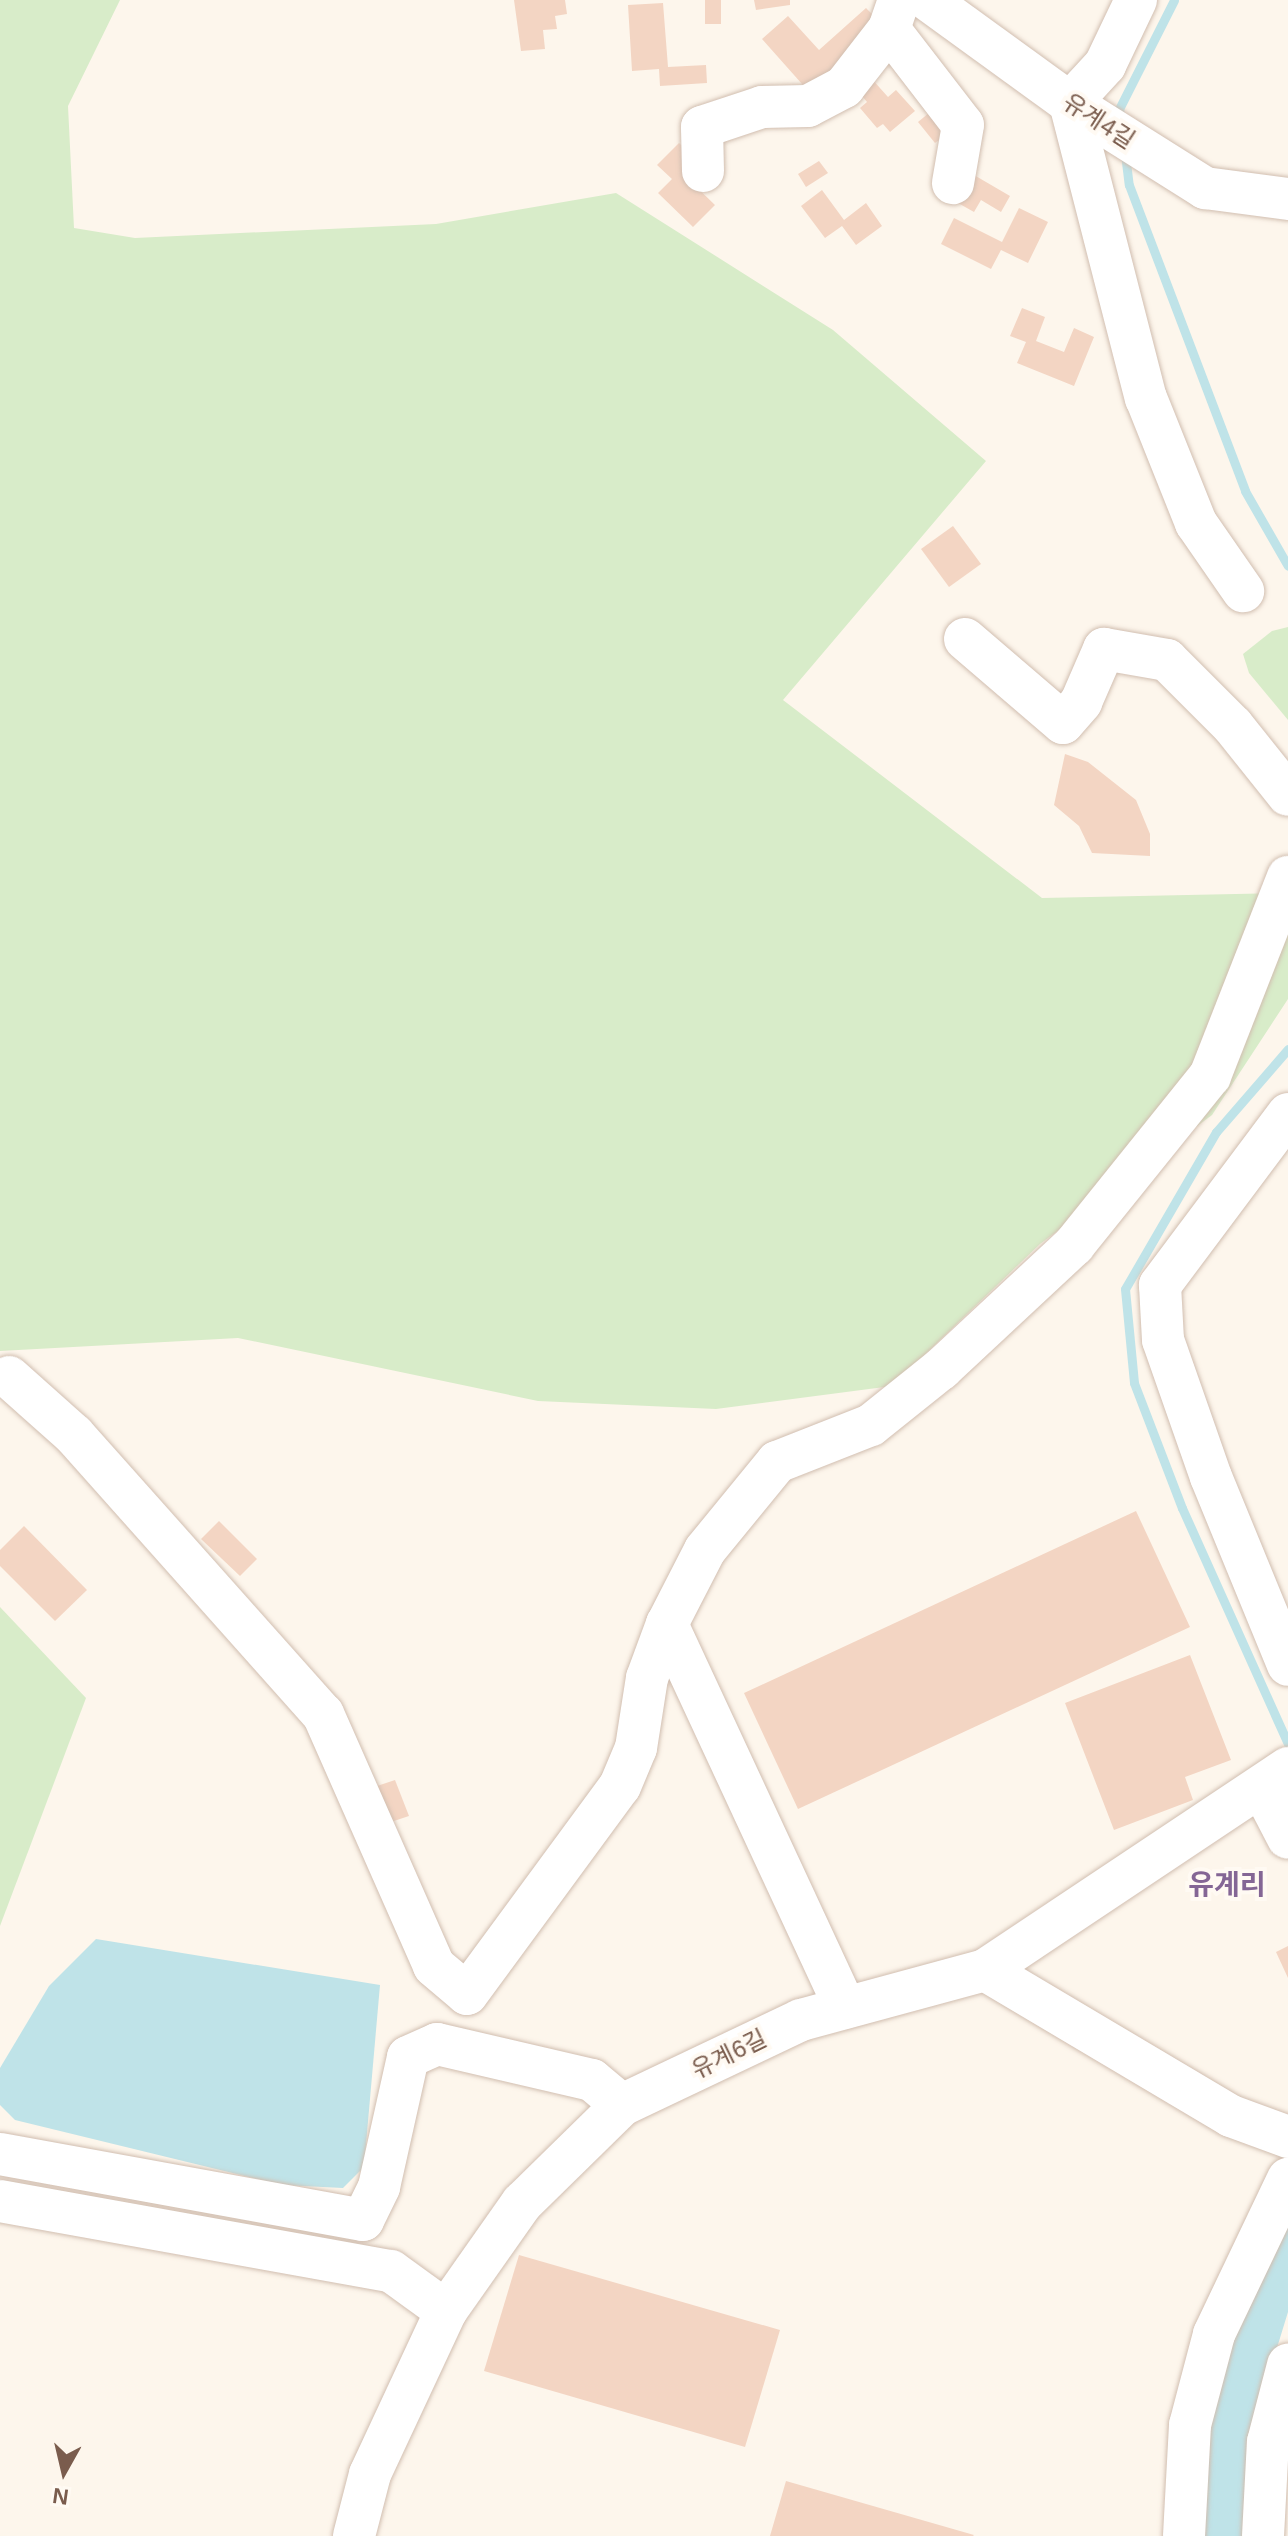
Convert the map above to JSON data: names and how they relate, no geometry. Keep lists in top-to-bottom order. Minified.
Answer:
{"streets":{"street":["유계4길","유계6길"]},"districts":["유계리"],"north":"bottom"}
